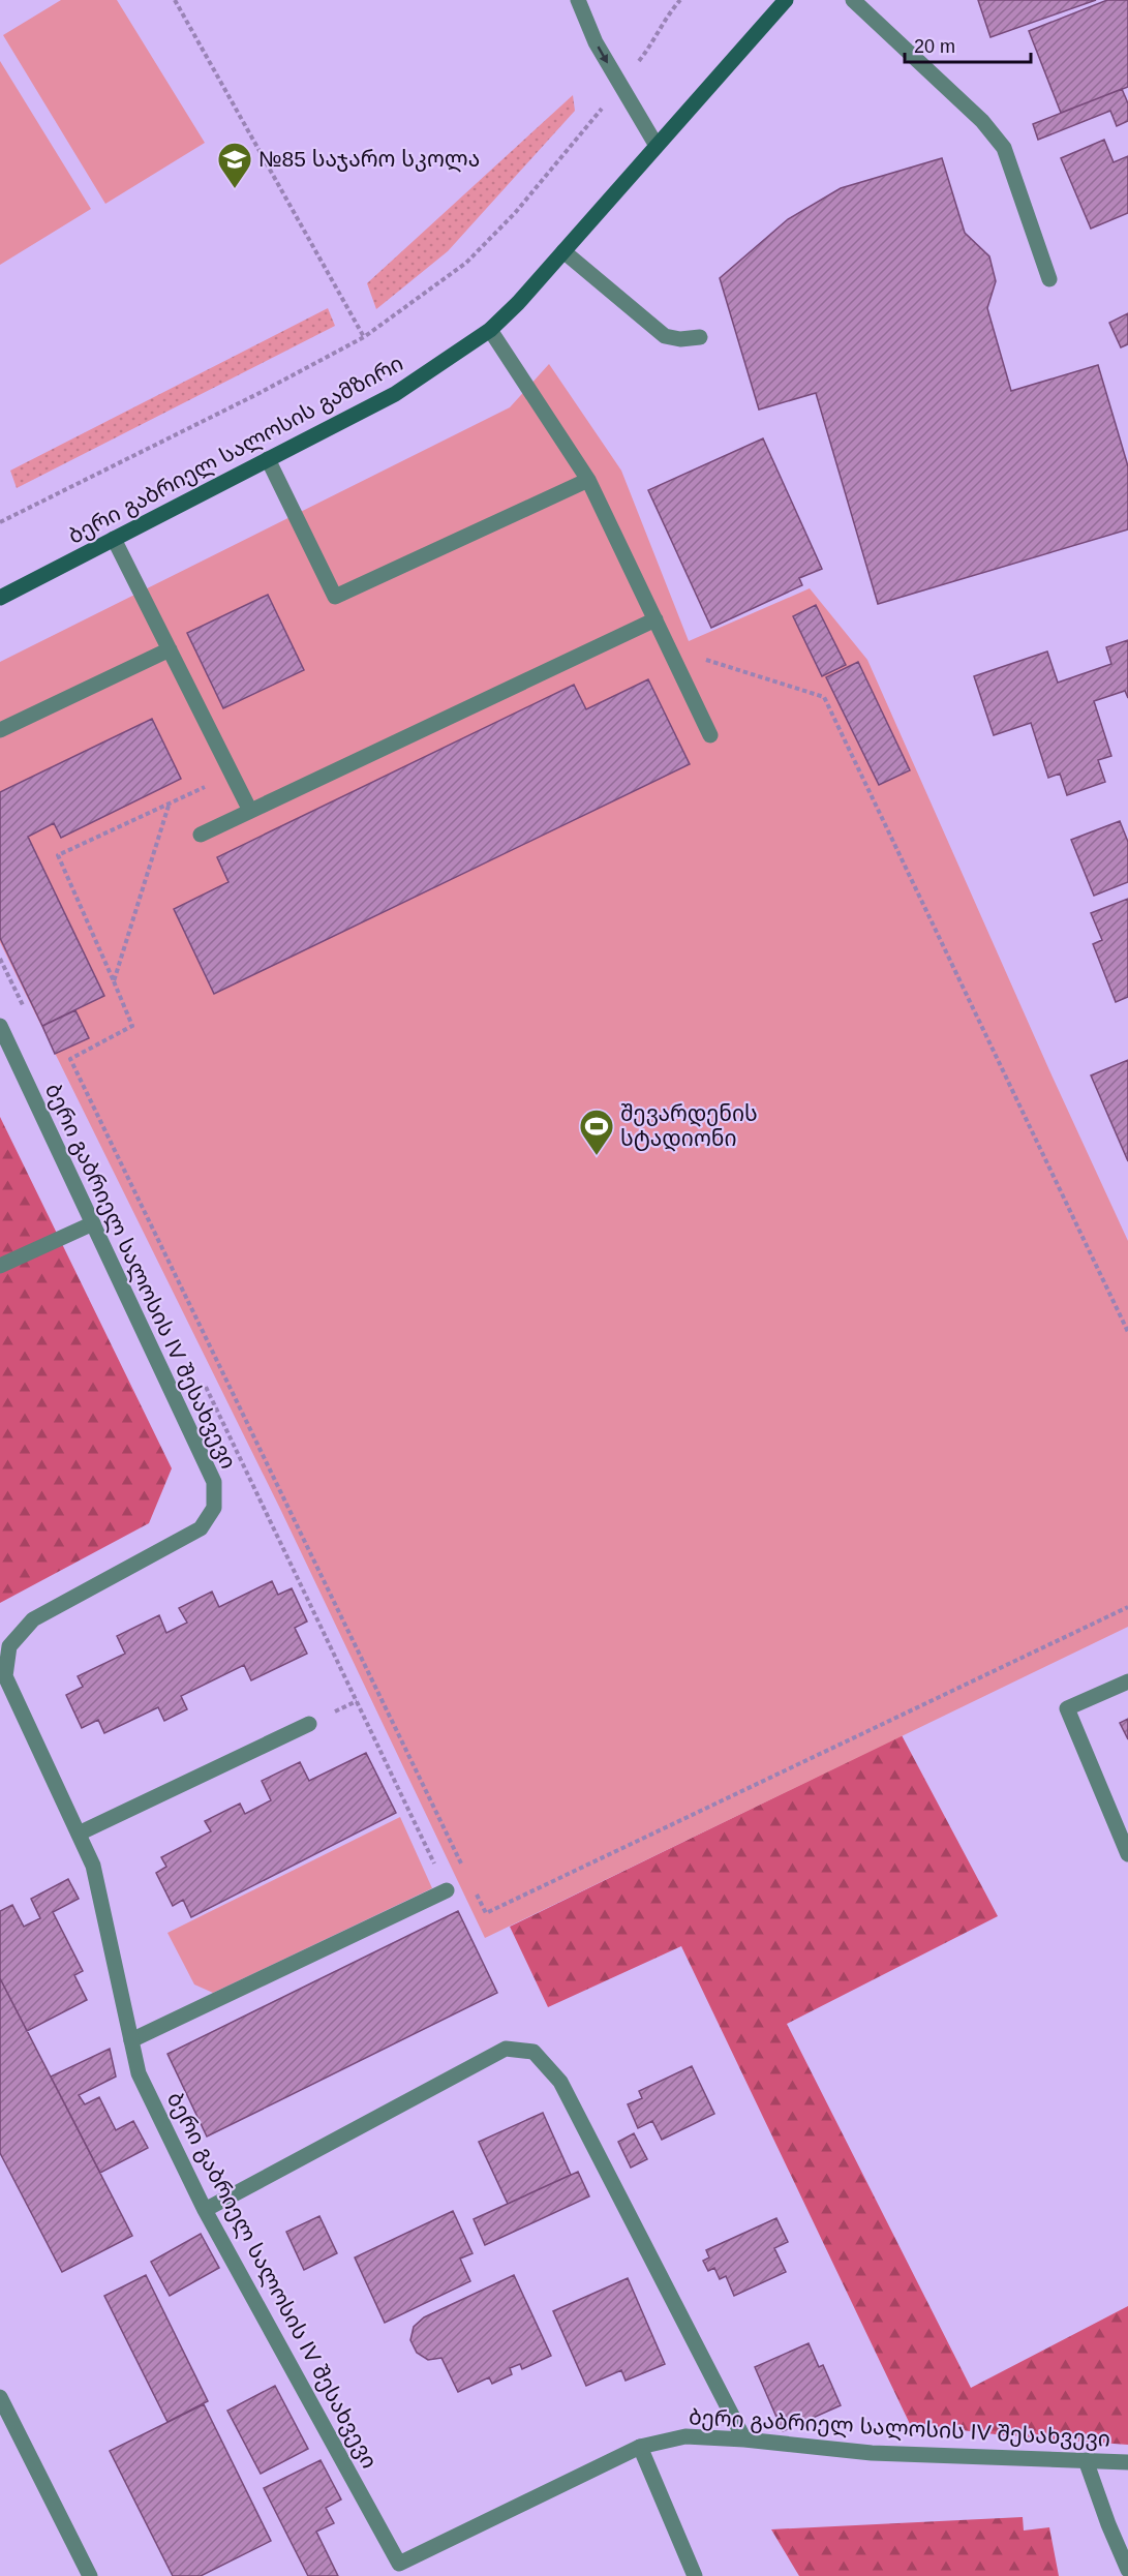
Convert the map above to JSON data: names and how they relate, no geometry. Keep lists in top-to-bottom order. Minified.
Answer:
{"streets":{"main road":["ბერი გაბრიელ სალოსის გამზირი"],"street":["ბერი გაბრიელ სალოსის IV შესახვევი"]},"places":{"school or university":["№85 საჯარო სკოლა"],"sports":["შევარდენის სტადიონი"]},"scale_bar":"20 m"}
